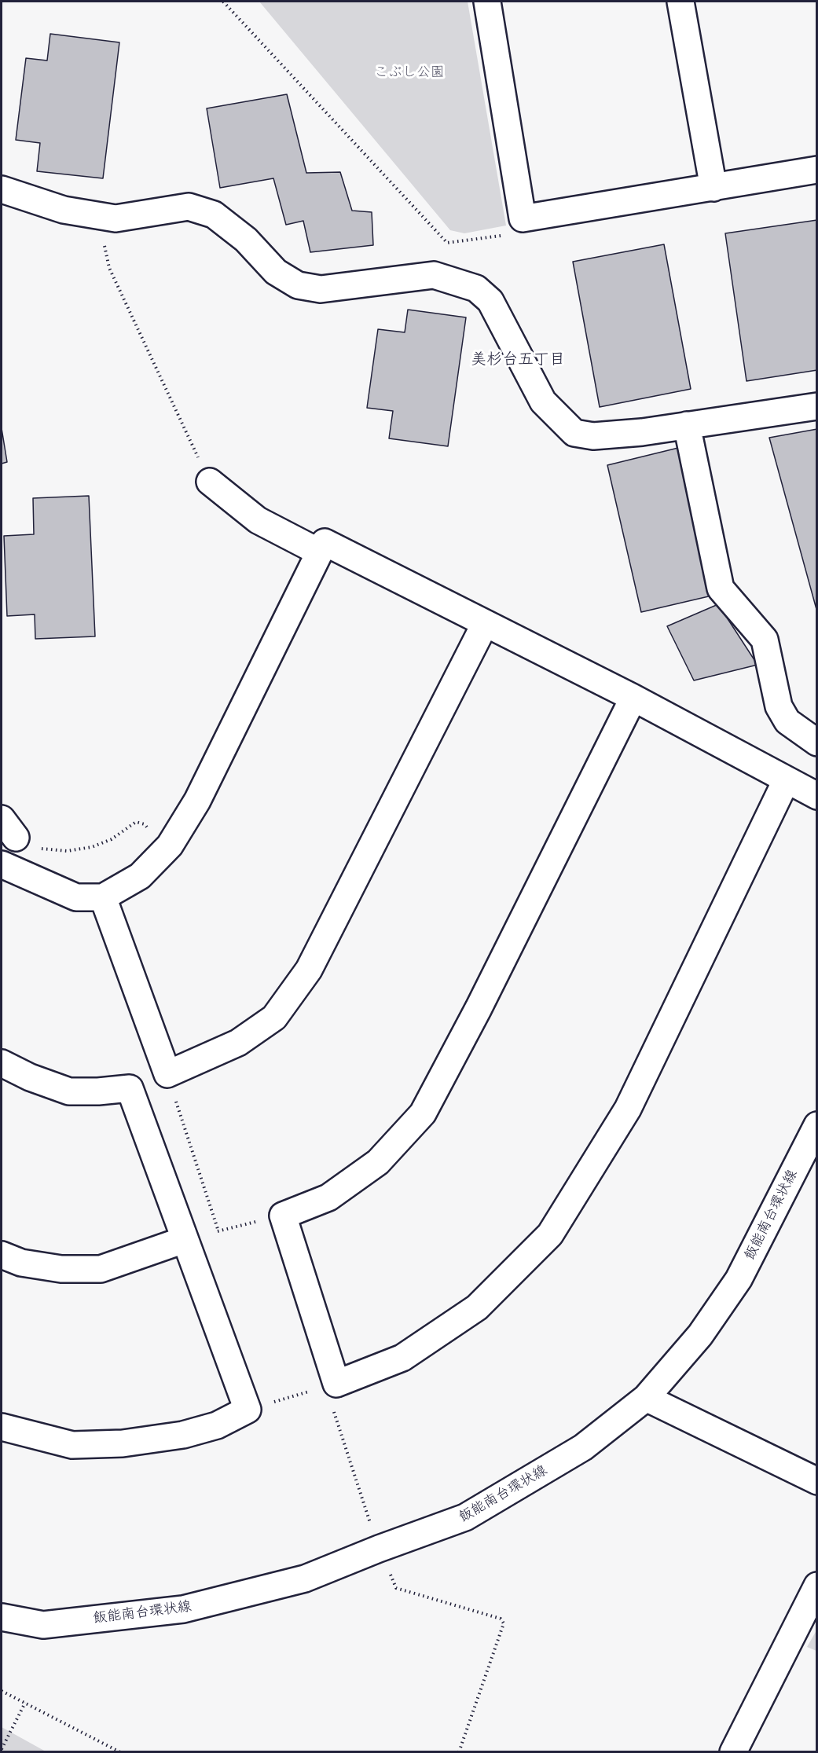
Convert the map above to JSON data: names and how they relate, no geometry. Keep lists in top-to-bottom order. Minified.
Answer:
{"streets":{"street":["飯能南台環状線"]},"districts":["美杉台五丁目"],"parks":["こぶし公園"]}
